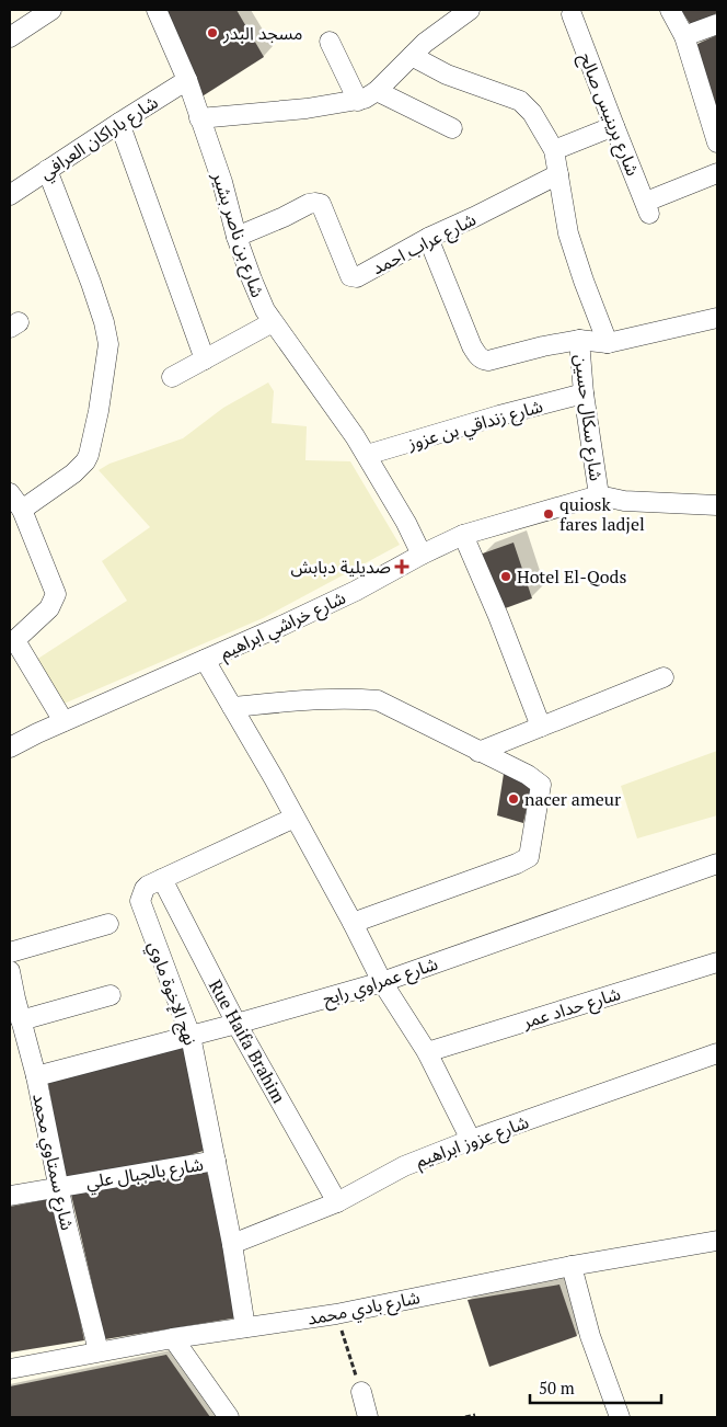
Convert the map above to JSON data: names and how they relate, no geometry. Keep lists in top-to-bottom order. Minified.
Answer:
{"streets":{"street":["شارع برينيس صالح","شارع باراكان العرافي","شارع بن ناصر بشير","شارع عراب احمد","شارع سكال حسين","شارع زنداقي بن عزوز","شارع خراشي ابراهيم","شارع عمراوي رابح","نهج الإخوة ماوي","شارع حداد عمر","Rue Haifa Brahim","شارع عزوز ابراهيم","شارع سمتاوي محمد","شارع بالجبال علي","شارع بادي محمد"]},"crossings":[["شارع باراكان العرافي","شارع بن ناصر بشير"],["شارع بن ناصر بشير","شارع عراب احمد"],["شارع بن ناصر بشير","شارع زنداقي بن عزوز"],["شارع بن ناصر بشير","شارع خراشي ابراهيم"],["شارع سكال حسين","شارع زنداقي بن عزوز"],["شارع سكال حسين","شارع خراشي ابراهيم"],["شارع عمراوي رابح","نهج الإخوة ماوي"],["شارع عمراوي رابح","Rue Haifa Brahim"],["شارع عمراوي رابح","شارع سمتاوي محمد"],["نهج الإخوة ماوي","Rue Haifa Brahim"],["نهج الإخوة ماوي","شارع عزوز ابراهيم"],["نهج الإخوة ماوي","شارع بالجبال علي"],["نهج الإخوة ماوي","شارع بادي محمد"],["Rue Haifa Brahim","شارع عزوز ابراهيم"],["شارع سمتاوي محمد","شارع بالجبال علي"],["شارع سمتاوي محمد","شارع بادي محمد"]],"places":{"other":["مسجد البدر","quiosk fares ladjel","Hotel El-Qods","nacer ameur"],"health":["صديلية دبابش"]},"scale_bar":"50 m"}
